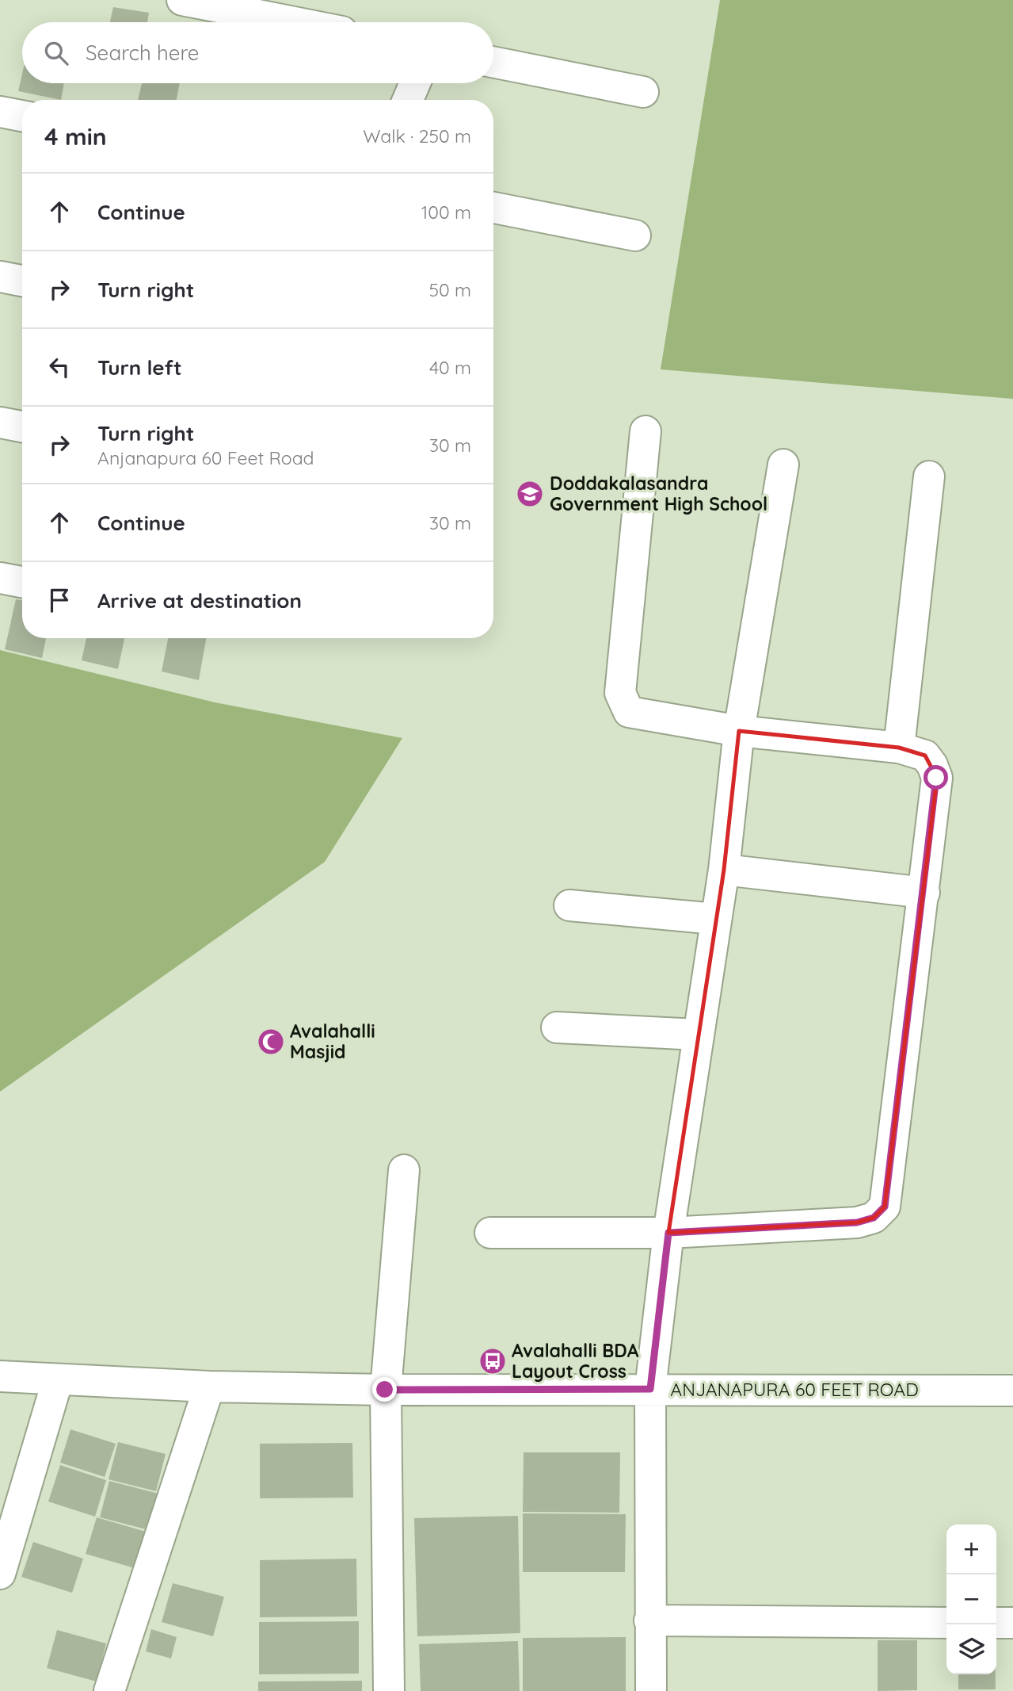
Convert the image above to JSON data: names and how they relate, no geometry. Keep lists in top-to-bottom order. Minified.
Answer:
{"streets":{"street":["ANJANAPURA 60 FEET ROAD"]},"places":{"school or university":["Doddakalasandra Government High School"],"mosque":["Avalahalli Masjid"],"bus stop":["Avalahalli BDA Layout Cross"]},"page":{"search":"Search here","heading":["4 min","Walk · 250 m"],"list":[["Continue","100 m"],["Turn right","50 m"],["Turn left","40 m"],["Turn right","Anjanapura 60 Feet Road","30 m"],["Continue","30 m"],"Arrive at destination"],"map_buttons":["+","−"]}}
